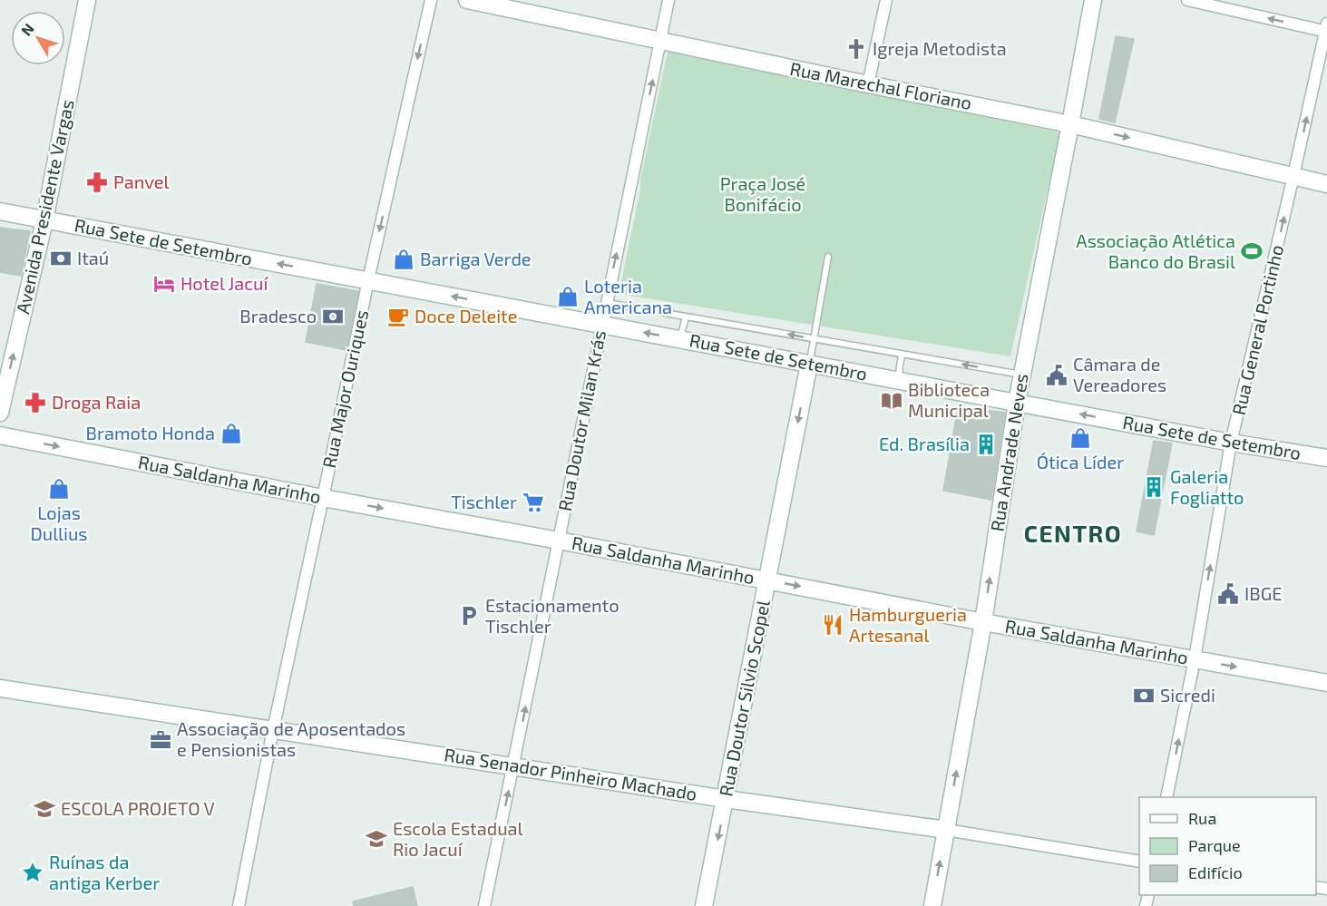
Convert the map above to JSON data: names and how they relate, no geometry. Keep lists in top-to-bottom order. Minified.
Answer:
{"streets":{"main road":["Rua Marechal Floriano","Avenida Presidente Vargas","Rua Sete de Setembro","Rua Andrade Neves","Rua Saldanha Marinho","Rua Doutor Silvio Scopel","Rua Senador Pinheiro Machado"],"street":["Rua General Portinho","Rua Major Ouriques","Rua Doutor Milan Krás"]},"crossings":[["Rua Marechal Floriano","Rua General Portinho"],["Rua Marechal Floriano","Rua Doutor Milan Krás"],["Rua Marechal Floriano","Rua Andrade Neves"],["Avenida Presidente Vargas","Rua Sete de Setembro"],["Rua Sete de Setembro","Rua General Portinho"],["Rua Sete de Setembro","Rua Major Ouriques"],["Rua Sete de Setembro","Rua Doutor Milan Krás"],["Rua Sete de Setembro","Rua Andrade Neves"],["Rua Sete de Setembro","Rua Doutor Silvio Scopel"],["Rua General Portinho","Rua Saldanha Marinho"],["Rua Major Ouriques","Rua Saldanha Marinho"],["Rua Major Ouriques","Rua Senador Pinheiro Machado"],["Rua Doutor Milan Krás","Rua Saldanha Marinho"],["Rua Doutor Milan Krás","Rua Senador Pinheiro Machado"],["Rua Andrade Neves","Rua Saldanha Marinho"],["Rua Andrade Neves","Rua Senador Pinheiro Machado"],["Rua Saldanha Marinho","Rua Doutor Silvio Scopel"],["Rua Doutor Silvio Scopel","Rua Senador Pinheiro Machado"]],"one_way":["Avenida Presidente Vargas","Rua Sete de Setembro","Rua General Portinho","Rua Doutor Milan Krás","Rua Andrade Neves","Rua Saldanha Marinho","Rua Doutor Silvio Scopel"],"districts":["CENTRO"],"parks":["Praça José Bonifácio"],"places":{"church":["Igreja Metodista"],"pharmacy":["Panvel","Droga Raia"],"sports":["Associação Atlética Banco do Brasil"],"bank":["Itaú","Bradesco","Sicredi"],"shop":["Barriga Verde","Loteria Americana","Bramoto Honda","Ótica Líder","Lojas Dullius"],"hotel":["Hotel Jacuí"],"cafe":["Doce Deleite"],"public building":["Câmara de Vereadores","IBGE"],"library":["Biblioteca Municipal"],"building":["Ed. Brasília","Galeria Fogliatto"],"supermarket":["Tischler"],"parking":["Estacionamento Tischler"],"restaurant":["Hamburgueria Artesanal"],"office":["Associação de Aposentados e Pensionistas"],"school or university":["ESCOLA PROJETO V","Escola Estadual Rio Jacuí"],"place":["Ruínas da antiga Kerber"]},"legend":["Rua","Parque","Edifício"],"north":"top left"}
